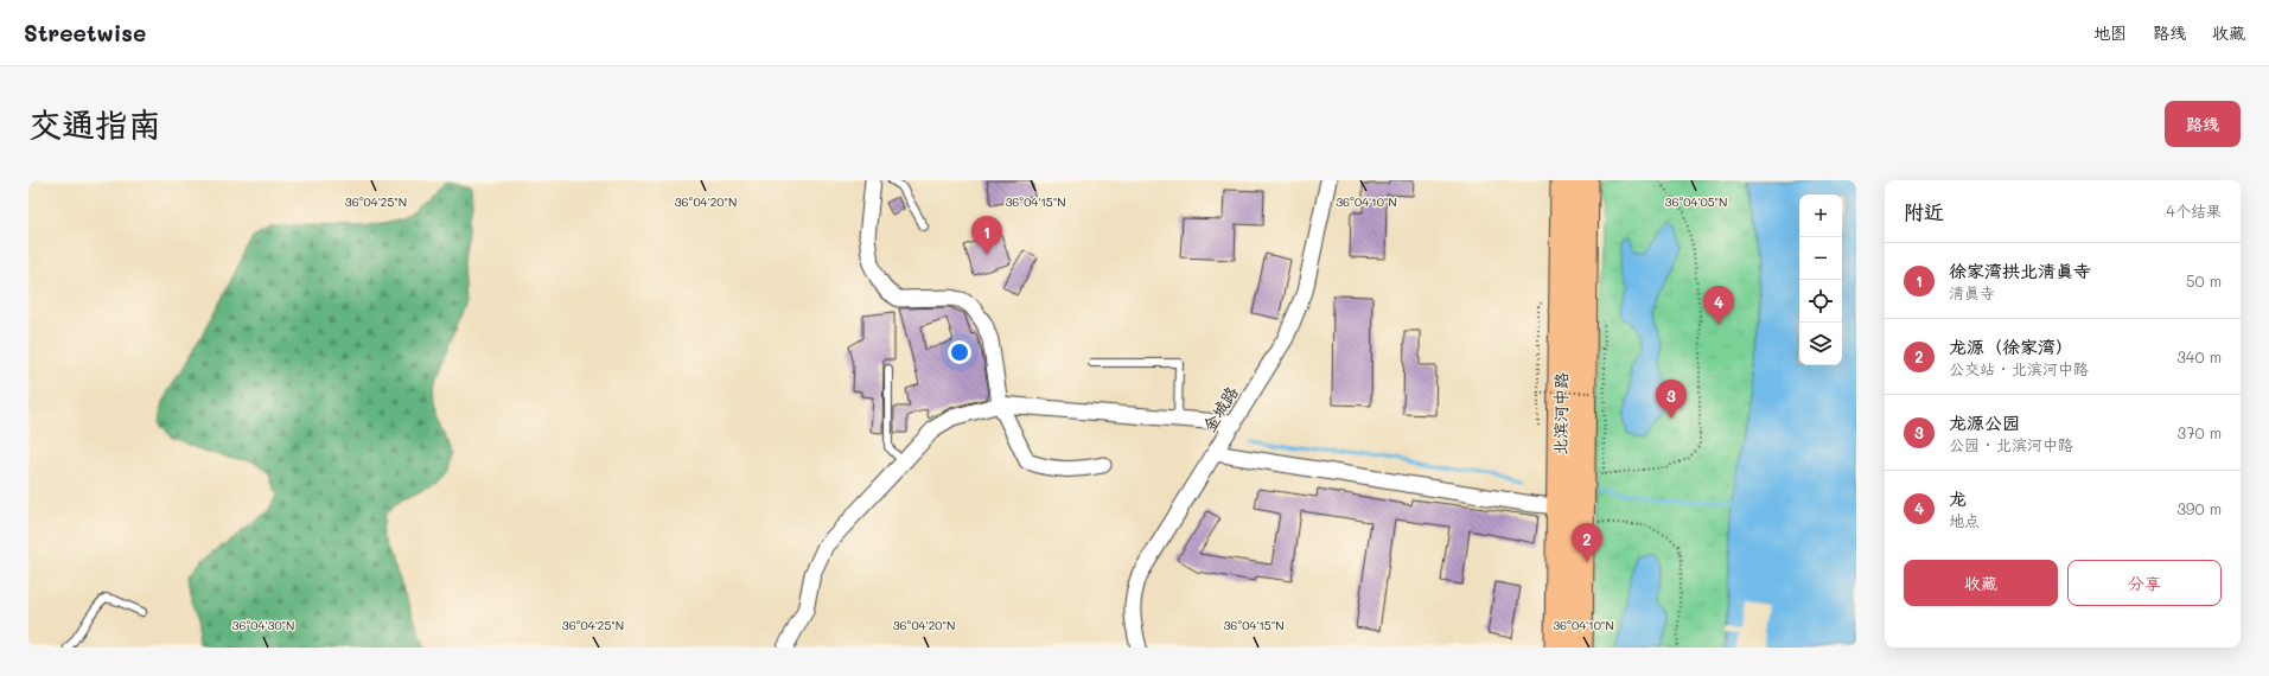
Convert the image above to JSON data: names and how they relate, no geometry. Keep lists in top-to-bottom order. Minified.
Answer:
{"streets":{"main road":["北滨河中路"],"street":["金城路"]},"page":{"header":"Streetwise","nav":["地图","路线","收藏"],"buttons":["路线",["收藏","分享"]],"title":"交通指南","heading":["附近","4个结果"],"map_buttons":["+","−"],"pins":["1","4","3","2"],"list":[{"mark":"1","name":"徐家湾拱北清真寺","note":"清真寺","value":"50 m"},{"mark":"2","name":"龙源（徐家湾）","note":"公交站 · 北滨河中路","value":"340 m"},{"mark":"3","name":"龙源公园","note":"公园 · 北滨河中路","value":"370 m"},{"mark":"4","name":"龙","note":"地点","value":"390 m"}]},"coordinates":["36°04'25\"N","36°04'20\"N","36°04'10\"N","36°04'05\"N","36°04'15\"N","36°04'30\"N"]}
